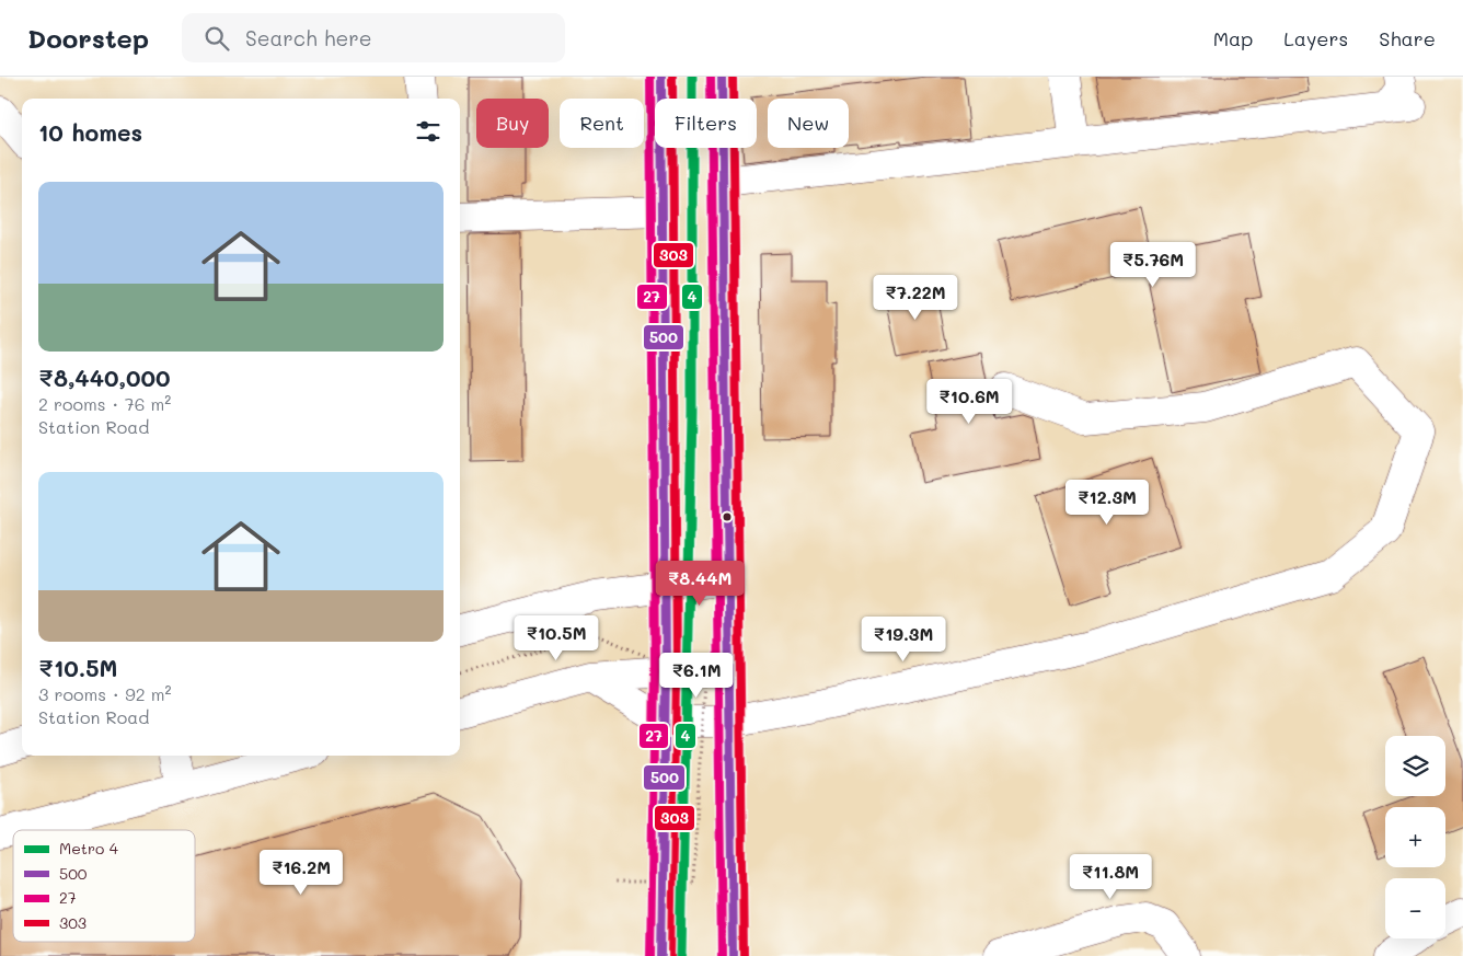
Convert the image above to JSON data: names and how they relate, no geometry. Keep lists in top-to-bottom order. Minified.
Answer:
{"lines":["metro line 4","transit line 500","transit line 27","transit line 303"],"legend":["Metro 4","500","27","303"],"page":{"header":"Doorstep","search":"Search here","nav":["Map","Layers","Share"],"chip":["Buy","Rent","Filters","New"],"heading":"10 homes","list":[{"name":"₹8,440,000","note":"2 rooms · 76 m² · Station Road"},{"name":"₹10.5M","note":"3 rooms · 92 m² · Station Road"}],"price":["₹5.76M","₹7.22M","₹10.6M","₹12.3M","₹8.44M","₹10.5M","₹19.3M","₹6.1M","₹16.2M","₹11.8M"],"map_buttons":["+","−"]}}
